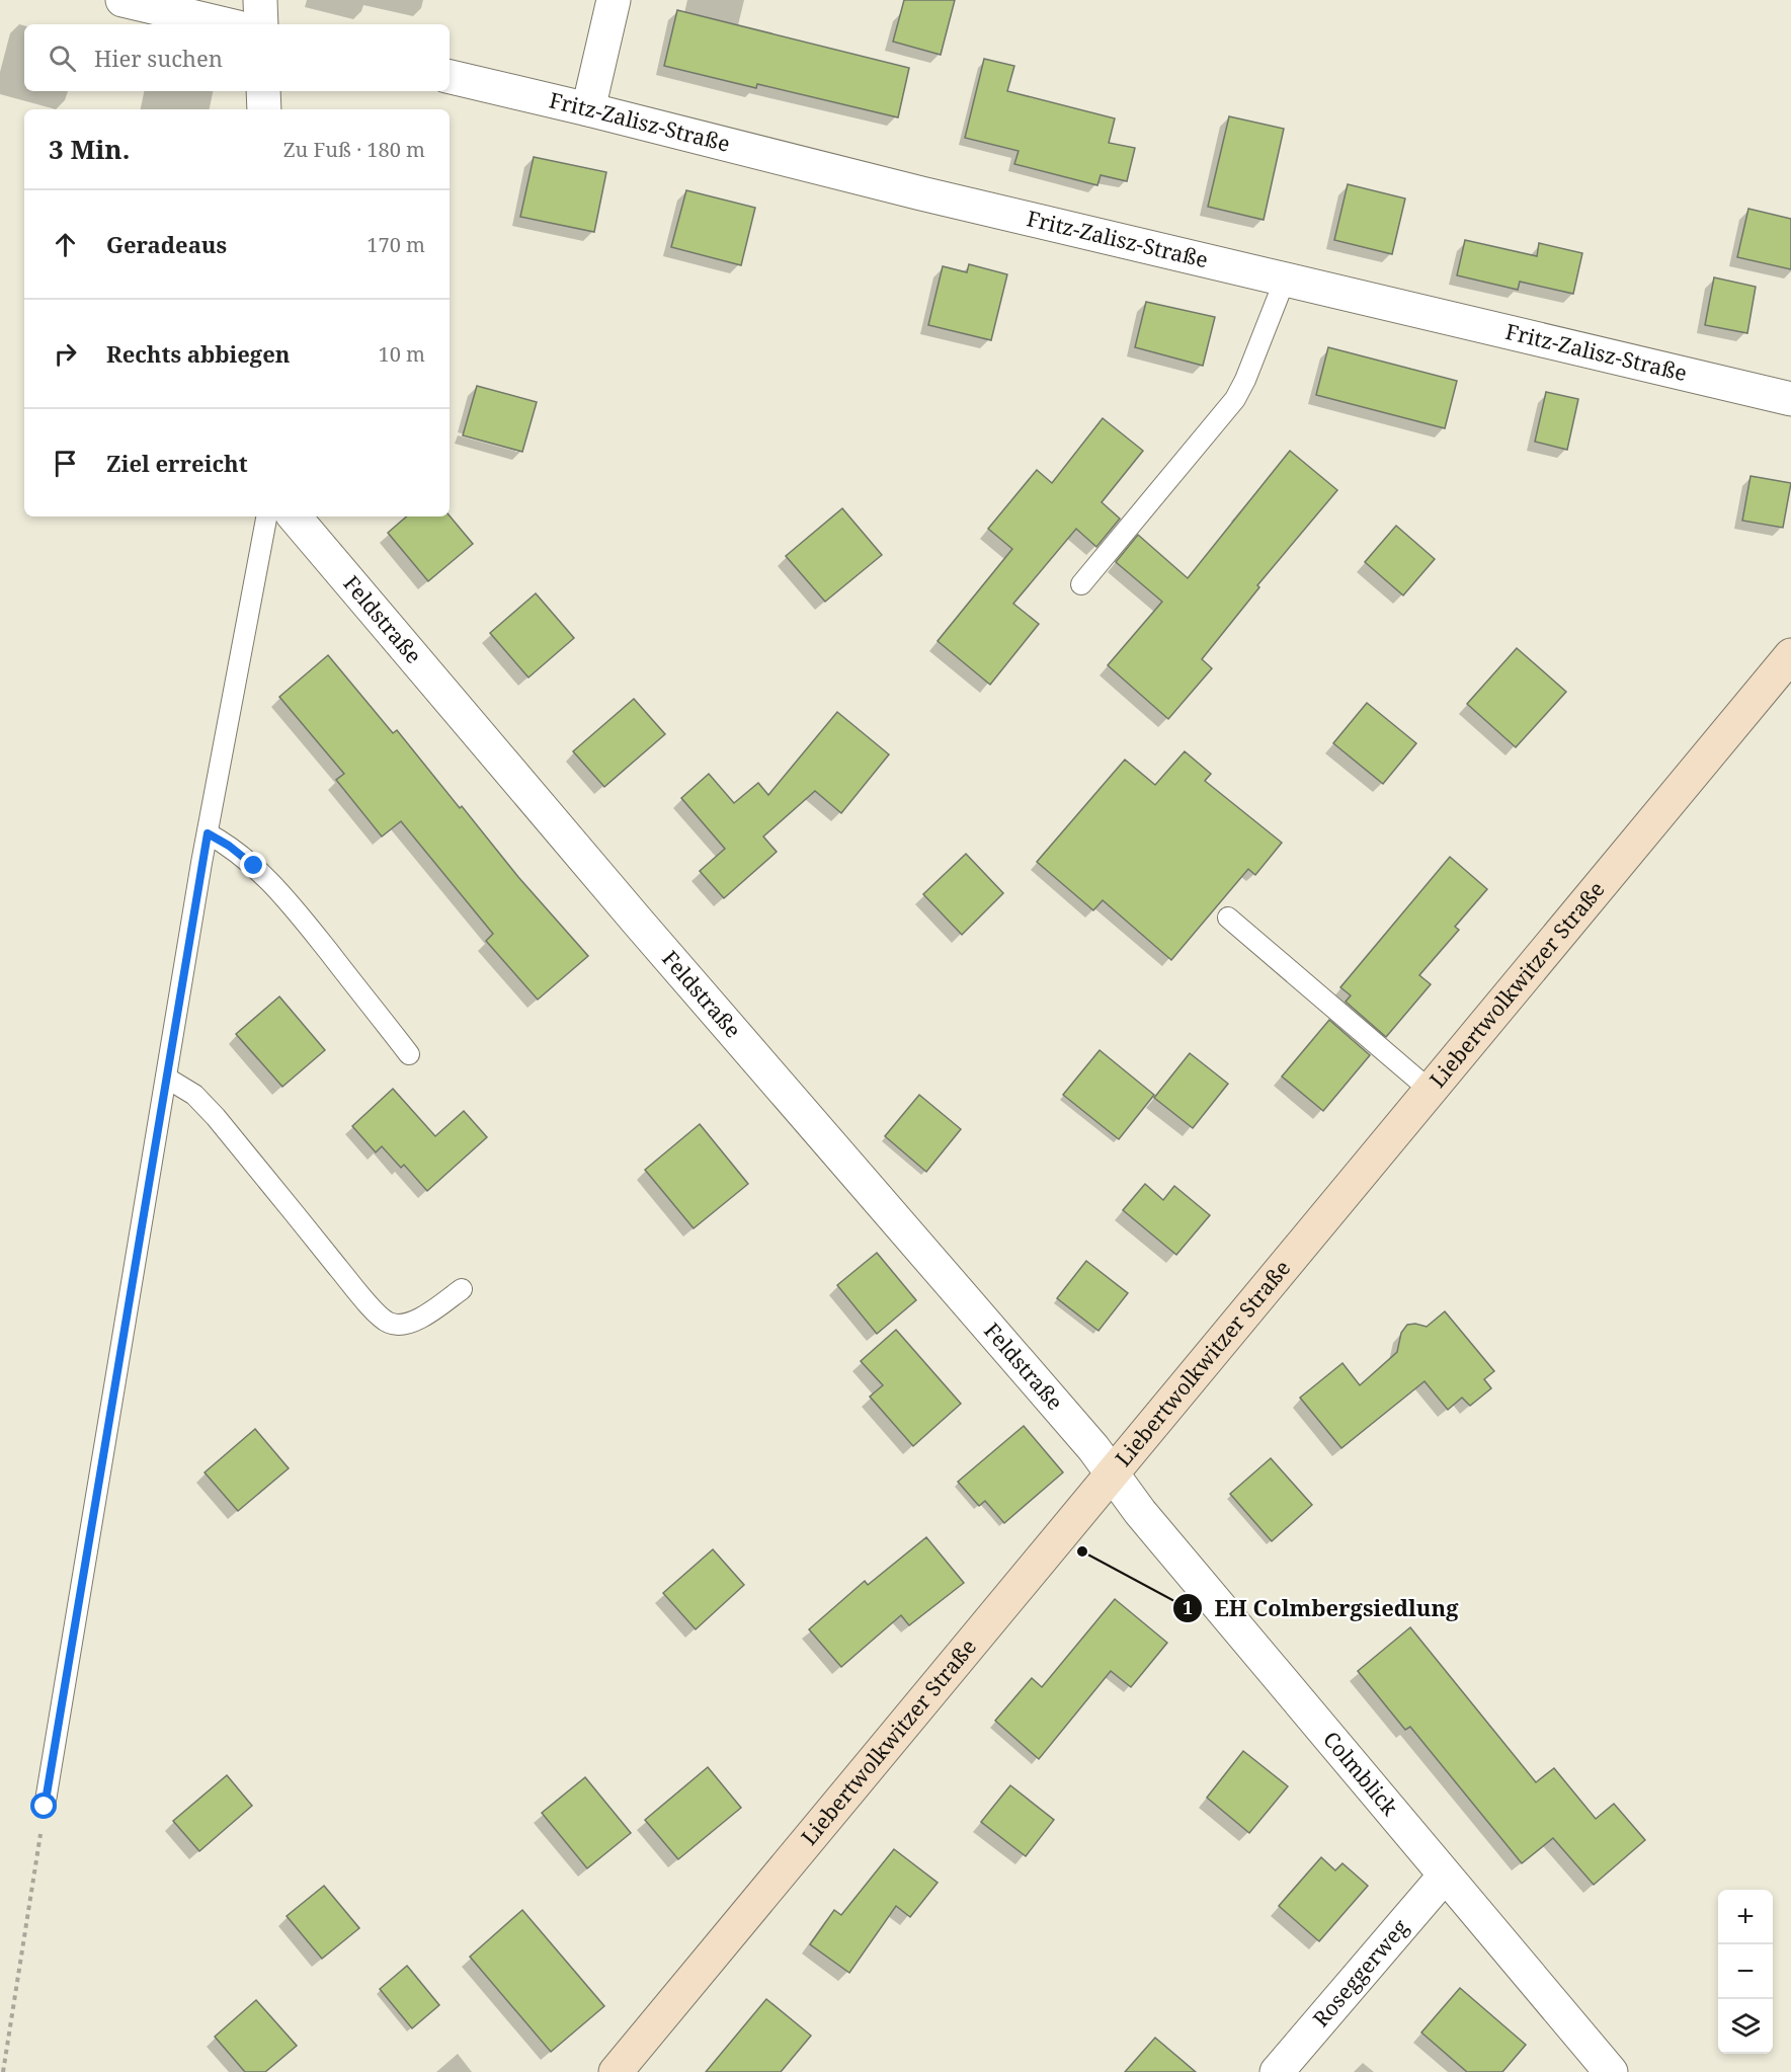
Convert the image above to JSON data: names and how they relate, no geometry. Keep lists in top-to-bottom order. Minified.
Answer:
{"streets":{"street":["Fritz-Zalisz-Straße","Feldstraße","Liebertwolkwitzer Straße","Colmblick","Roseggerweg"]},"crossings":[["Feldstraße","Liebertwolkwitzer Straße"],["Feldstraße","Colmblick"],["Liebertwolkwitzer Straße","Colmblick"],["Colmblick","Roseggerweg"]],"places":["EH Colmbergsiedlung"],"page":{"search":"Hier suchen","heading":["3 Min.","Zu Fuß · 180 m"],"list":[["Geradeaus","170 m"],["Rechts abbiegen","10 m"],"Ziel erreicht"],"map_buttons":["+","−"]}}
